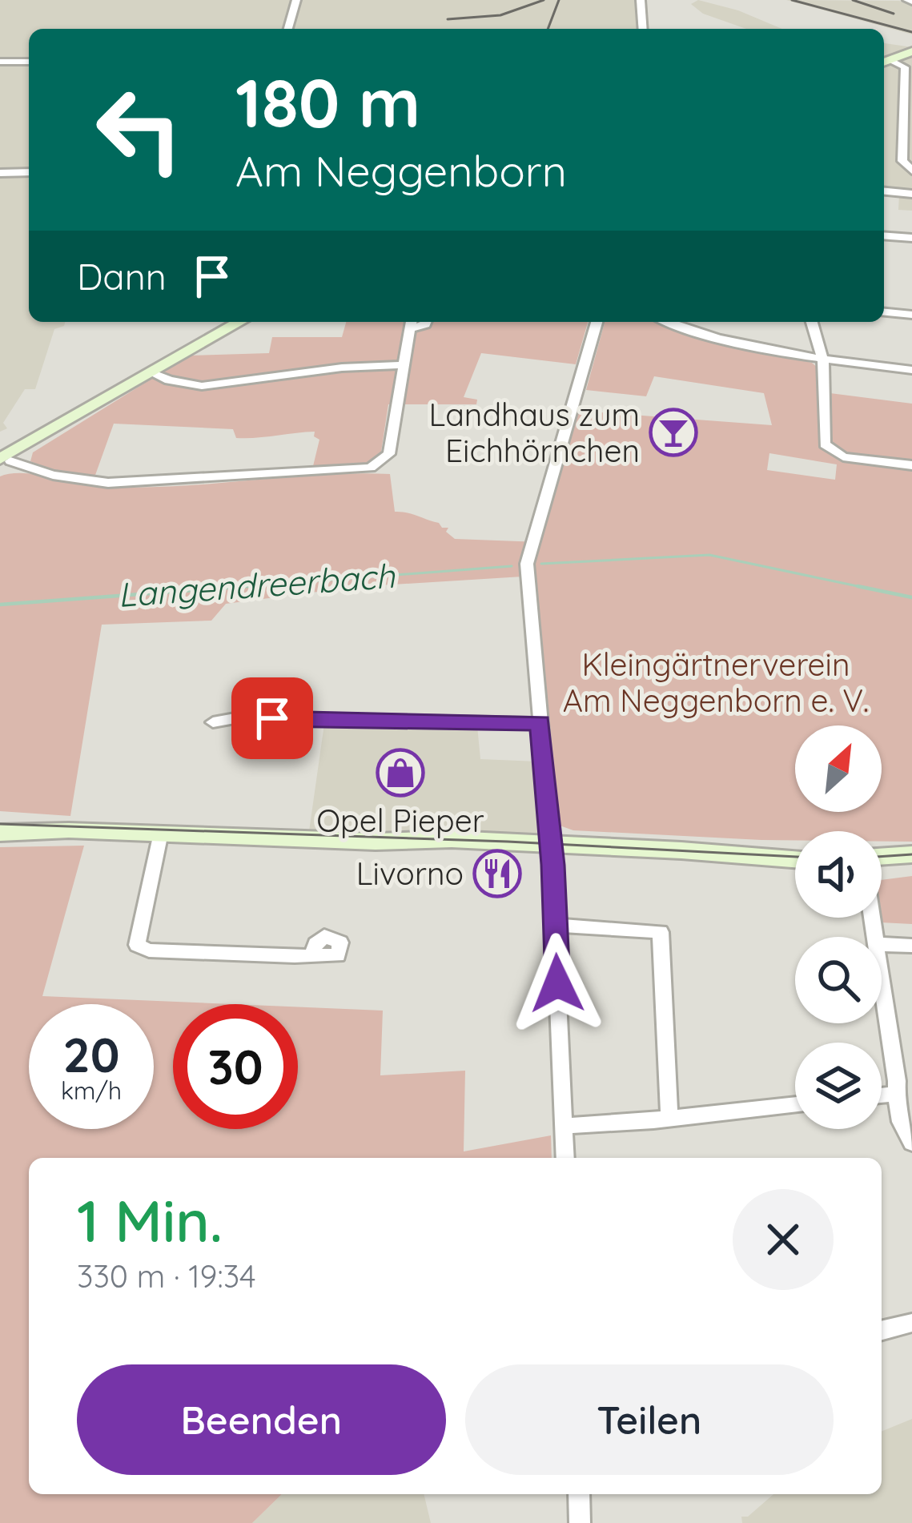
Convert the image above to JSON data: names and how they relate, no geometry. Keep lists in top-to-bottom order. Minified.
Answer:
{"water":["Langendreerbach"],"parks":["Kleingärtnerverein Am Neggenborn e. V."],"places":{"bar":["Landhaus zum Eichhörnchen"],"shop":["Opel Pieper"],"restaurant":["Livorno"]},"north":"top right","page":{"turn":["180 m","Am Neggenborn"],"then":"Dann","speed":"20 km/h","limit":"30","heading":["1 Min.","330 m · 19:34"],"buttons":["Beenden","Teilen"]}}
